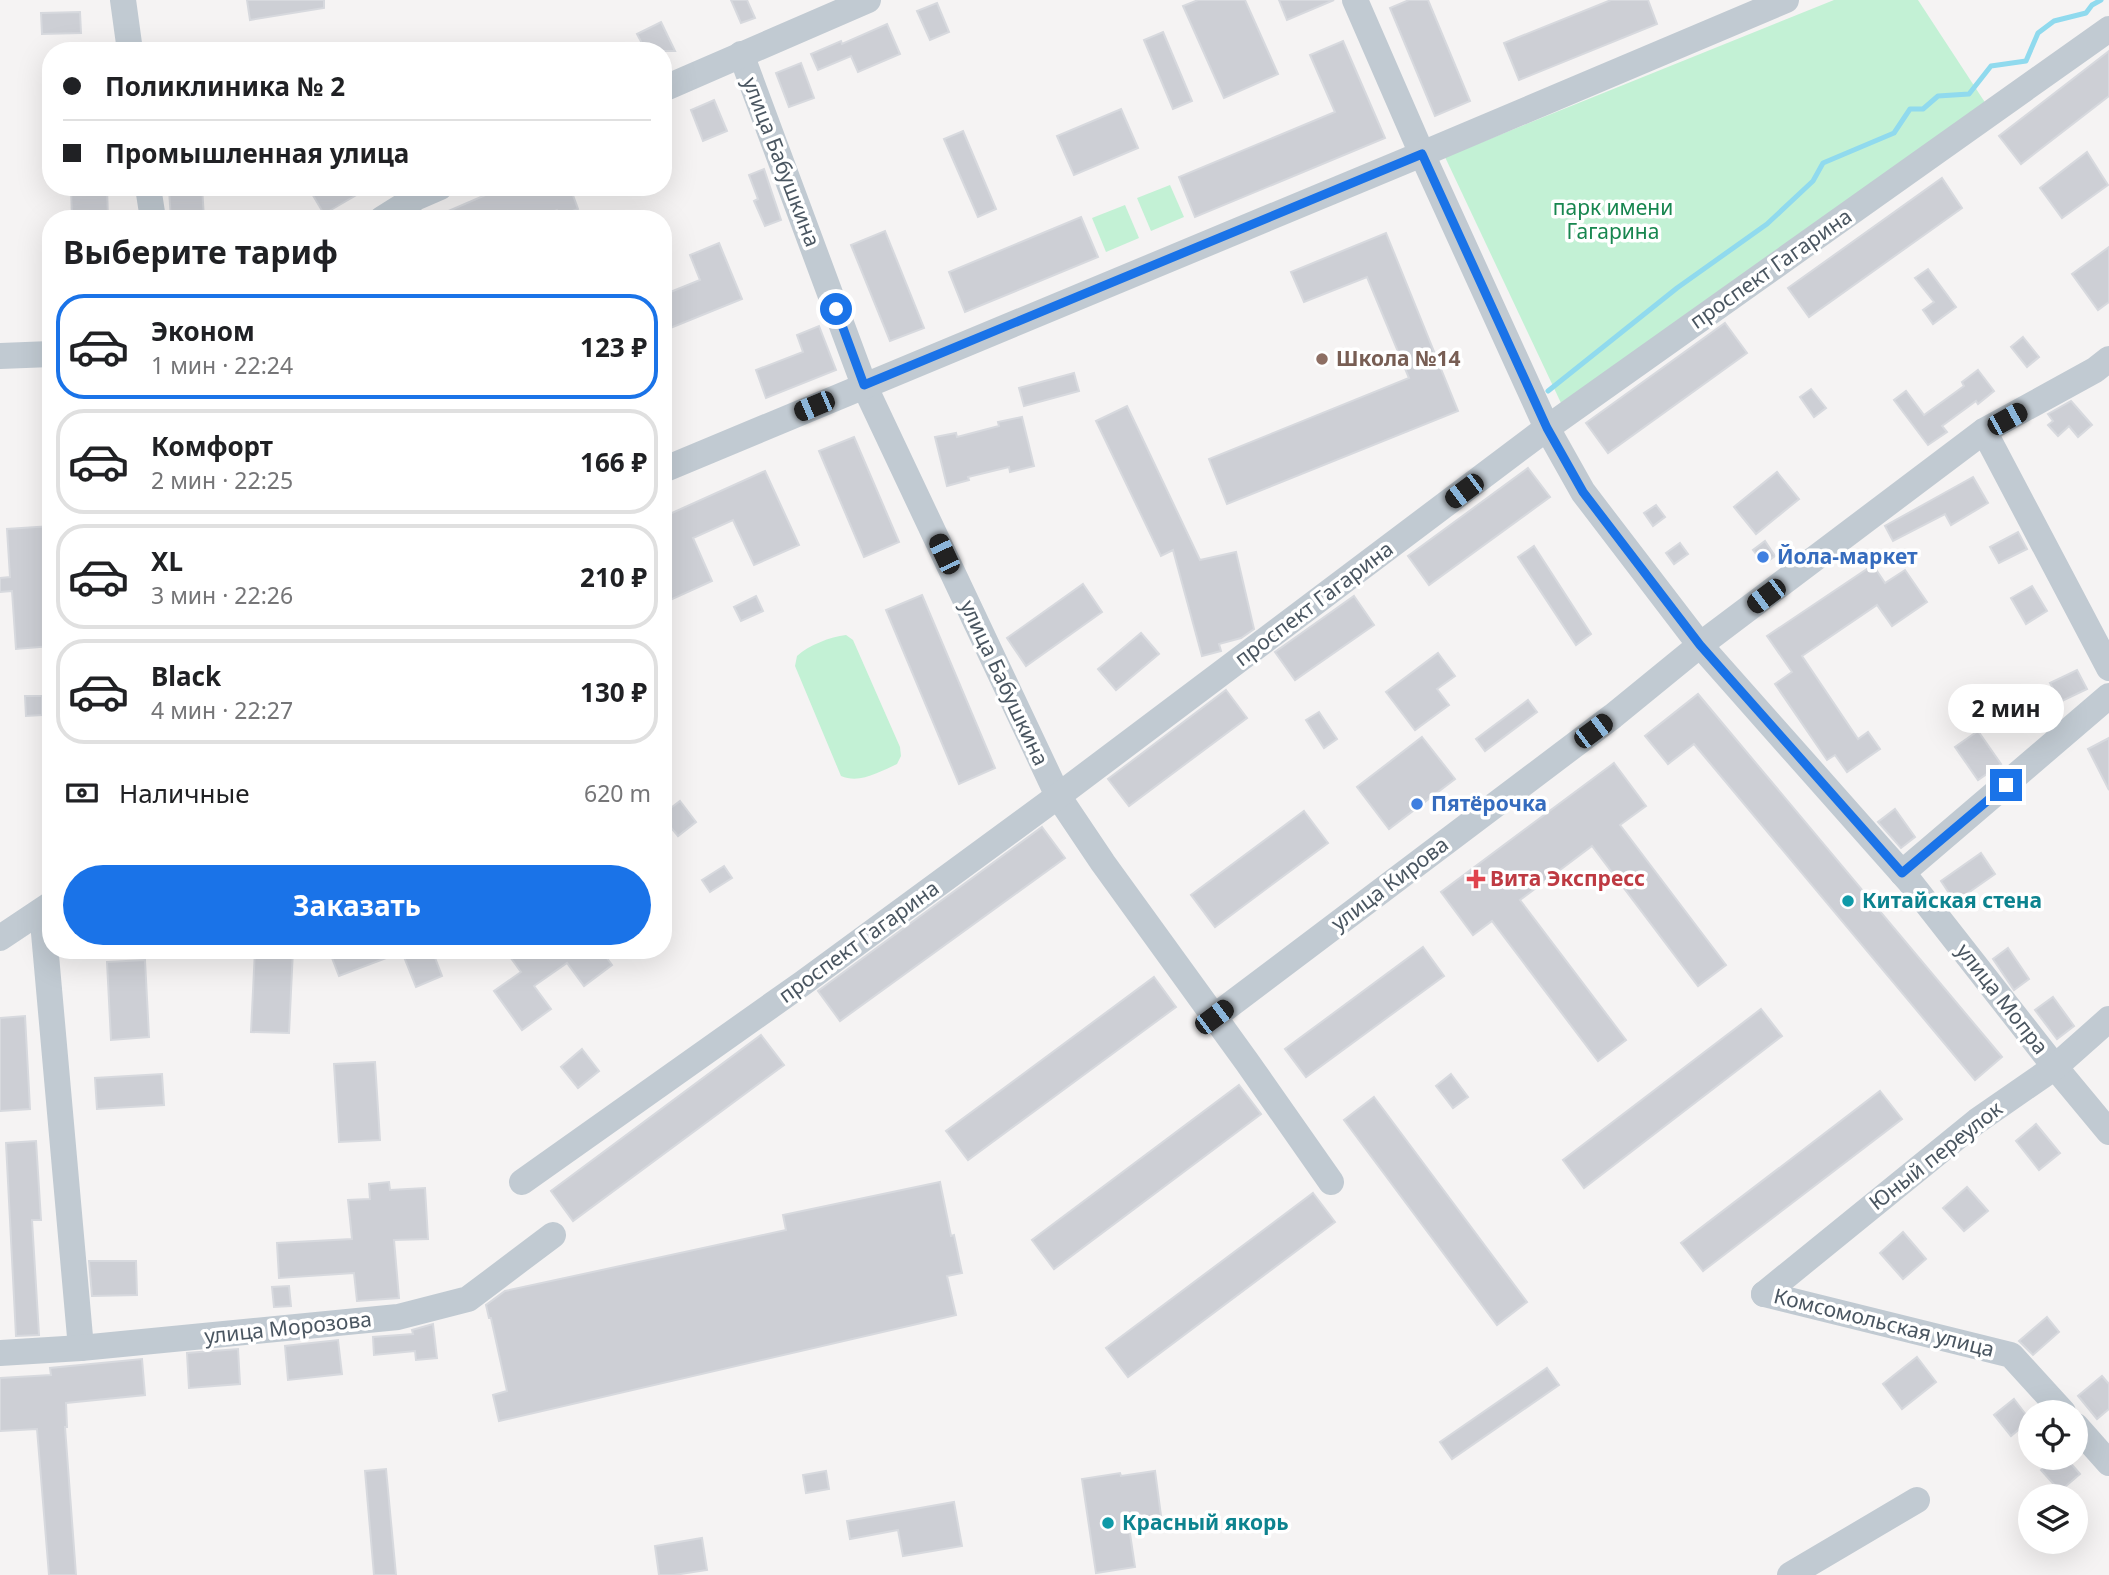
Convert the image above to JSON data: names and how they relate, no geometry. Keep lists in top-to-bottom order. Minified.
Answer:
{"streets":{"street":["улица Бабушкина","проспект Гагарина","улица Кирова","улица Мопра","Юный переулок","Комсомольская улица","улица Морозова"]},"crossings":[["улица Бабушкина","проспект Гагарина"],["улица Бабушкина","улица Кирова"],["проспект Гагарина","улица Мопра"],["улица Кирова","улица Мопра"],["улица Мопра","Юный переулок"],["Юный переулок","Комсомольская улица"]],"parks":["парк имени Гагарина"],"places":{"other":["Школа №14","Йола-маркет","Пятёрочка","Китайская стена","Красный якорь"],"health":["Вита Экспресс"]},"page":{"banner":["Поликлиника № 2","Промышленная улица"],"heading":"Выберите тариф","list":[{"name":"Эконом","note":"1 мин · 22:24","value":"123 ₽"},{"name":"Комфорт","note":"2 мин · 22:25","value":"166 ₽"},{"name":"XL","note":"3 мин · 22:26","value":"210 ₽"},{"name":"Black","note":"4 мин · 22:27","value":"130 ₽"}],"bubble":"2 мин","pay":["Наличные","620 m"],"buttons":"Заказать"}}
